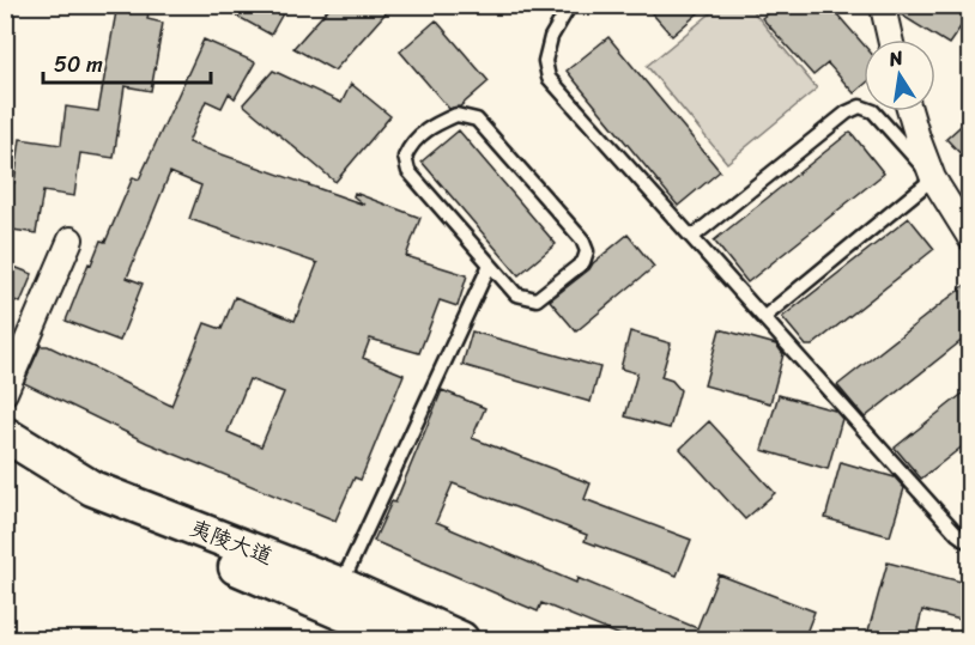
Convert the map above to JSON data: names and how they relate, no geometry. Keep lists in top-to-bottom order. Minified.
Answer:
{"streets":{"main road":["夷陵大道"]},"scale_bar":"50 m","north":"top"}
